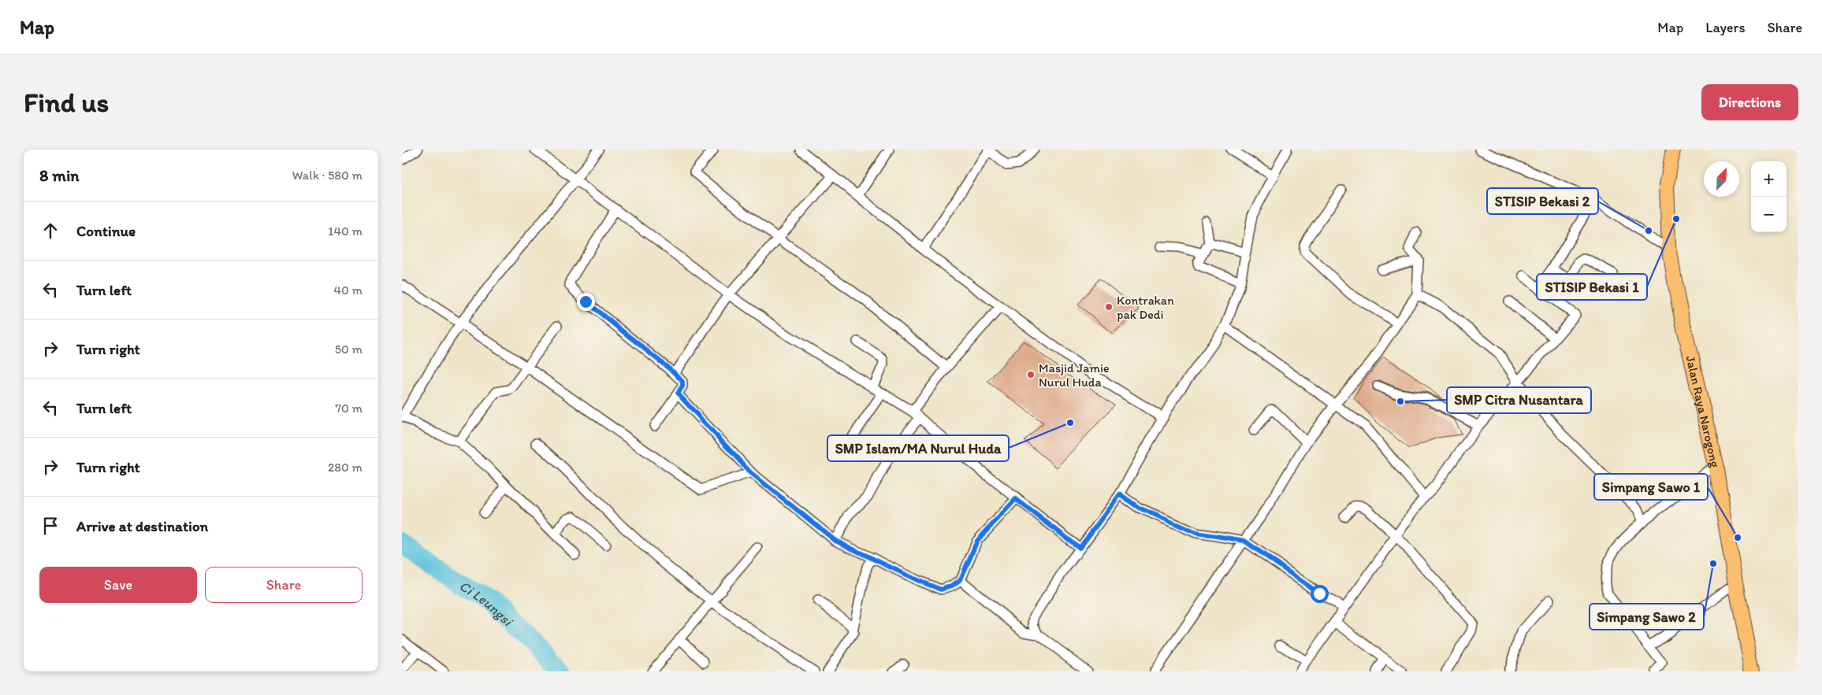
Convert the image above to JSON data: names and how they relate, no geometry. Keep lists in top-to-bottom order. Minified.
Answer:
{"streets":{"main road":["Jalan Raya Narogong"]},"water":["Ci Leungsi"],"places":["STISIP Bekasi 1","STISIP Bekasi 2","Kontrakan pak Dedi","Masjid Jamie Nurul Huda","SMP Citra Nusantara","SMP Islam/MA Nurul Huda","Simpang Sawo 1","Simpang Sawo 2"],"north":"top right","page":{"header":"Map","nav":["Map","Layers","Share"],"buttons":["Directions",["Save","Share"]],"title":"Find us","heading":["8 min","Walk · 580 m"],"map_buttons":["+","−"],"list":[["Continue","140 m"],["Turn left","40 m"],["Turn right","50 m"],["Turn left","70 m"],["Turn right","280 m"],"Arrive at destination"]}}
